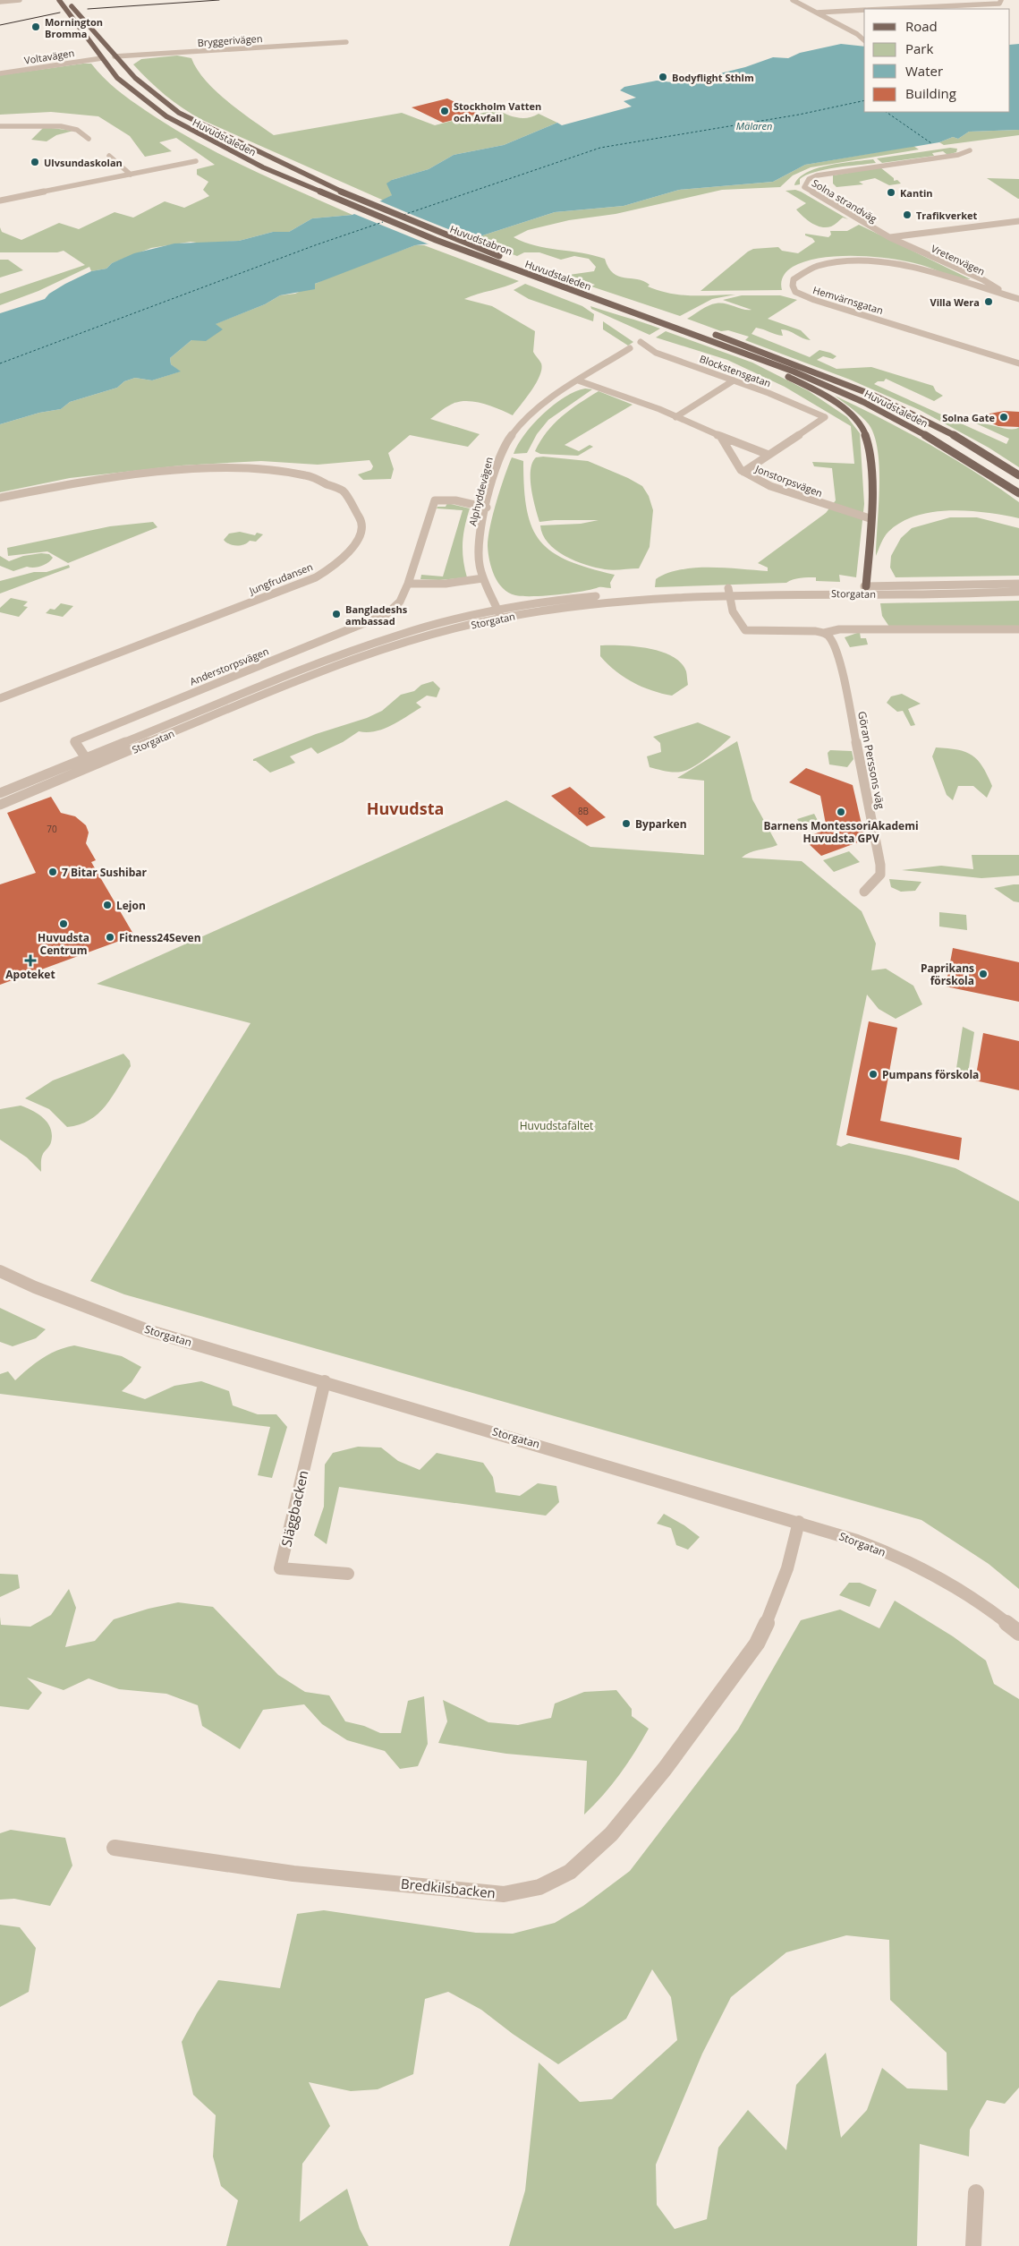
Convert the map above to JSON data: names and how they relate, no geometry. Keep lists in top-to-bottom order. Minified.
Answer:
{"streets":{"main road":["Huvudstaleden","Huvudstabron"],"street":["Bryggerivägen","Voltavägen","Solna strandväg","Vretenvägen","Hemvärnsgatan","Blockstensgatan","Jonstorpsvägen","Alphyddevägen","Jungfrudansen","Storgatan","Anderstorpsvägen","Göran Perssons väg","Släggbacken","Bredkilsbacken"]},"crossings":[["Bryggerivägen","Huvudstaleden"],["Voltavägen","Huvudstaleden"],["Huvudstaleden","Huvudstabron"],["Solna strandväg","Vretenvägen"],["Vretenvägen","Hemvärnsgatan"],["Blockstensgatan","Jonstorpsvägen"],["Jonstorpsvägen","Alphyddevägen"],["Alphyddevägen","Storgatan"],["Alphyddevägen","Anderstorpsvägen"],["Storgatan","Anderstorpsvägen"],["Storgatan","Släggbacken"],["Storgatan","Bredkilsbacken"]],"districts":["Huvudsta"],"water":["Mälaren"],"parks":["Huvudstafältet"],"places":{"other":["Mornington Bromma","Bodyflight Sthlm","Stockholm Vatten och Avfall","Ulvsundaskolan","Kantin","Trafikverket","Villa Wera","Solna Gate","Bangladeshs ambassad","Barnens MontessoriAkademi Huvudsta GPV","Byparken","7 Bitar Sushibar","Lejon","Huvudsta Centrum","Fitness24Seven","Paprikans förskola","Pumpans förskola"],"health":["Apoteket"]},"house_numbers":["8B","70"],"legend":["Road","Park","Water","Building"]}
